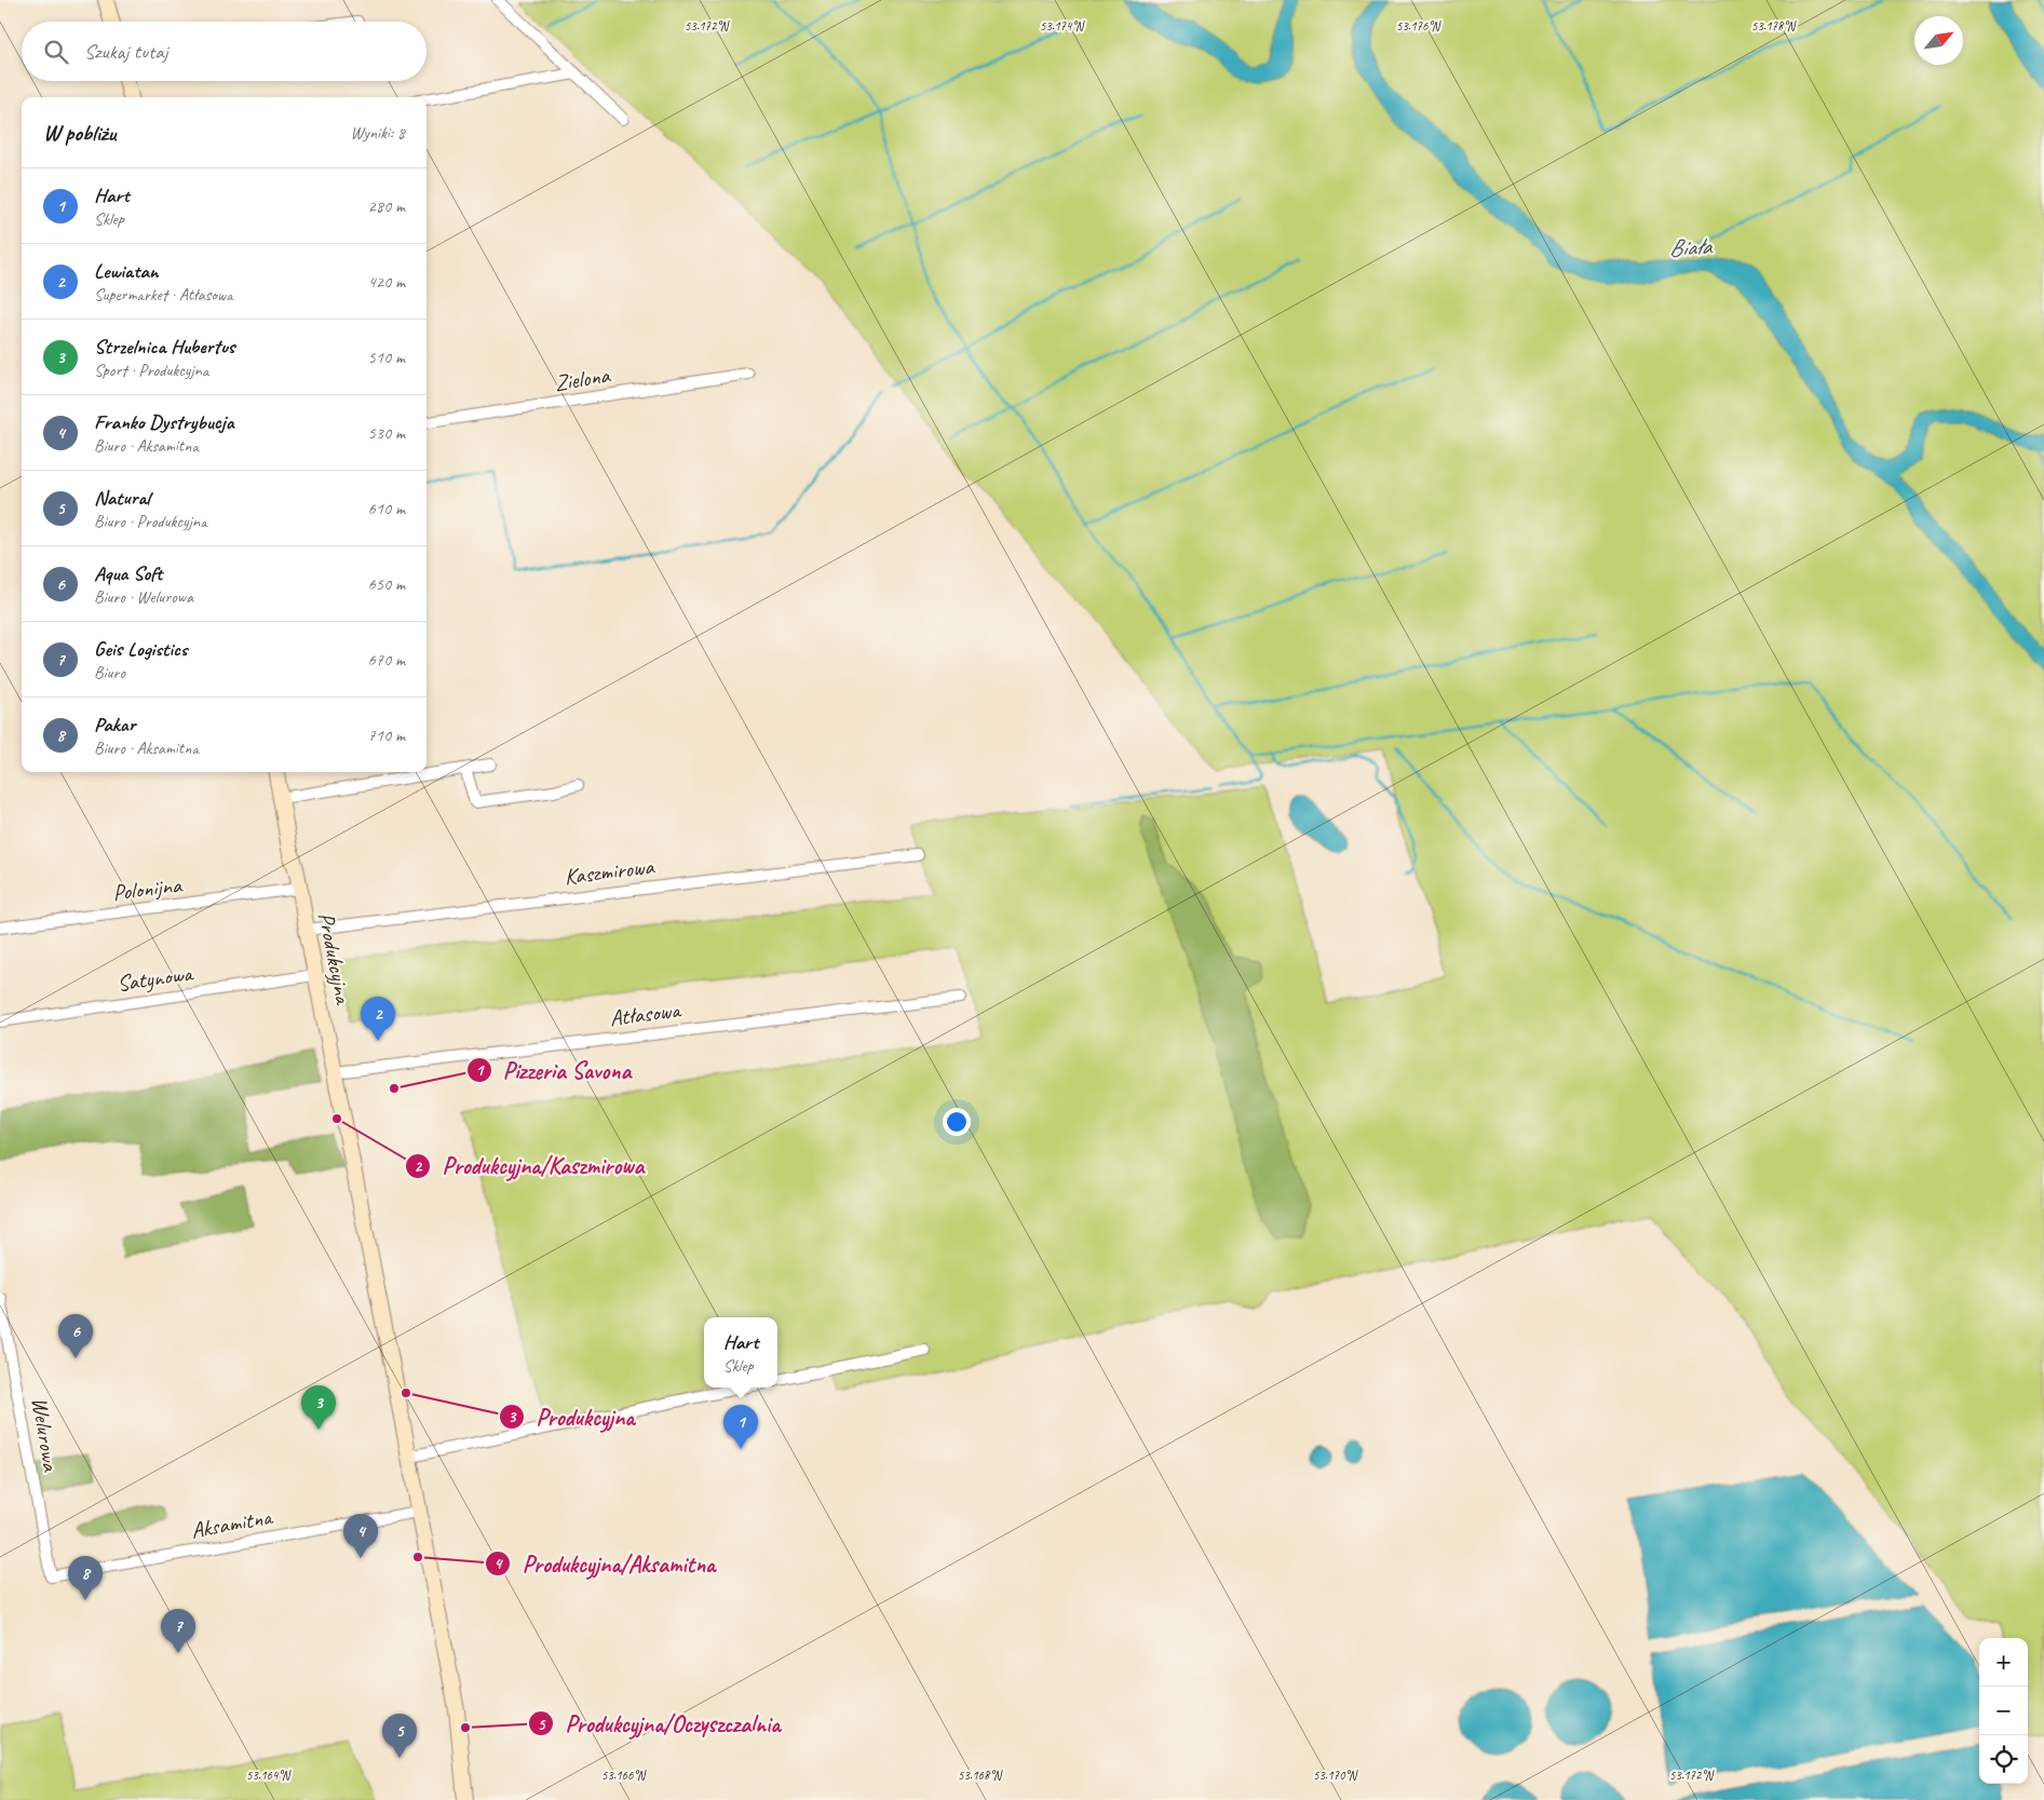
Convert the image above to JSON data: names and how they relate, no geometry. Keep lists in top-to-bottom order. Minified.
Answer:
{"streets":{"street":["Zielona","Kaszmirowa","Polonijna","Produkcyjna","Satynowa","Atłasowa","Welurowa","Aksamitna"]},"crossings":[["Kaszmirowa","Produkcyjna"],["Polonijna","Produkcyjna"],["Produkcyjna","Satynowa"],["Produkcyjna","Atłasowa"],["Produkcyjna","Aksamitna"],["Welurowa","Aksamitna"]],"water":["Biała"],"places":["Pizzeria Savona","Produkcyjna/Kaszmirowa","Produkcyjna","Produkcyjna/Aksamitna","Produkcyjna/Oczyszczalnia"],"north":"top right","page":{"search":"Szukaj tutaj","heading":["W pobliżu","Wyniki: 8"],"list":[{"mark":"1","name":"Hart","note":"Sklep","value":"280 m"},{"mark":"2","name":"Lewiatan","note":"Supermarket · Atłasowa","value":"420 m"},{"mark":"3","name":"Strzelnica Hubertus","note":"Sport · Produkcyjna","value":"510 m"},{"mark":"4","name":"Franko Dystrybucja","note":"Biuro · Aksamitna","value":"530 m"},{"mark":"5","name":"Natural","note":"Biuro · Produkcyjna","value":"610 m"},{"mark":"6","name":"Aqua Soft","note":"Biuro · Welurowa","value":"650 m"},{"mark":"7","name":"Geis Logistics","note":"Biuro","value":"670 m"},{"mark":"8","name":"Pakar","note":"Biuro · Aksamitna","value":"710 m"}],"pins":["2","6","3","1","4","8","7","5"],"popup":["Hart","Sklep"],"map_buttons":["+","−"]},"coordinates":["53.172°N","53.174°N","53.176°N","53.178°N","53.164°N","53.166°N","53.168°N","53.170°N"]}
